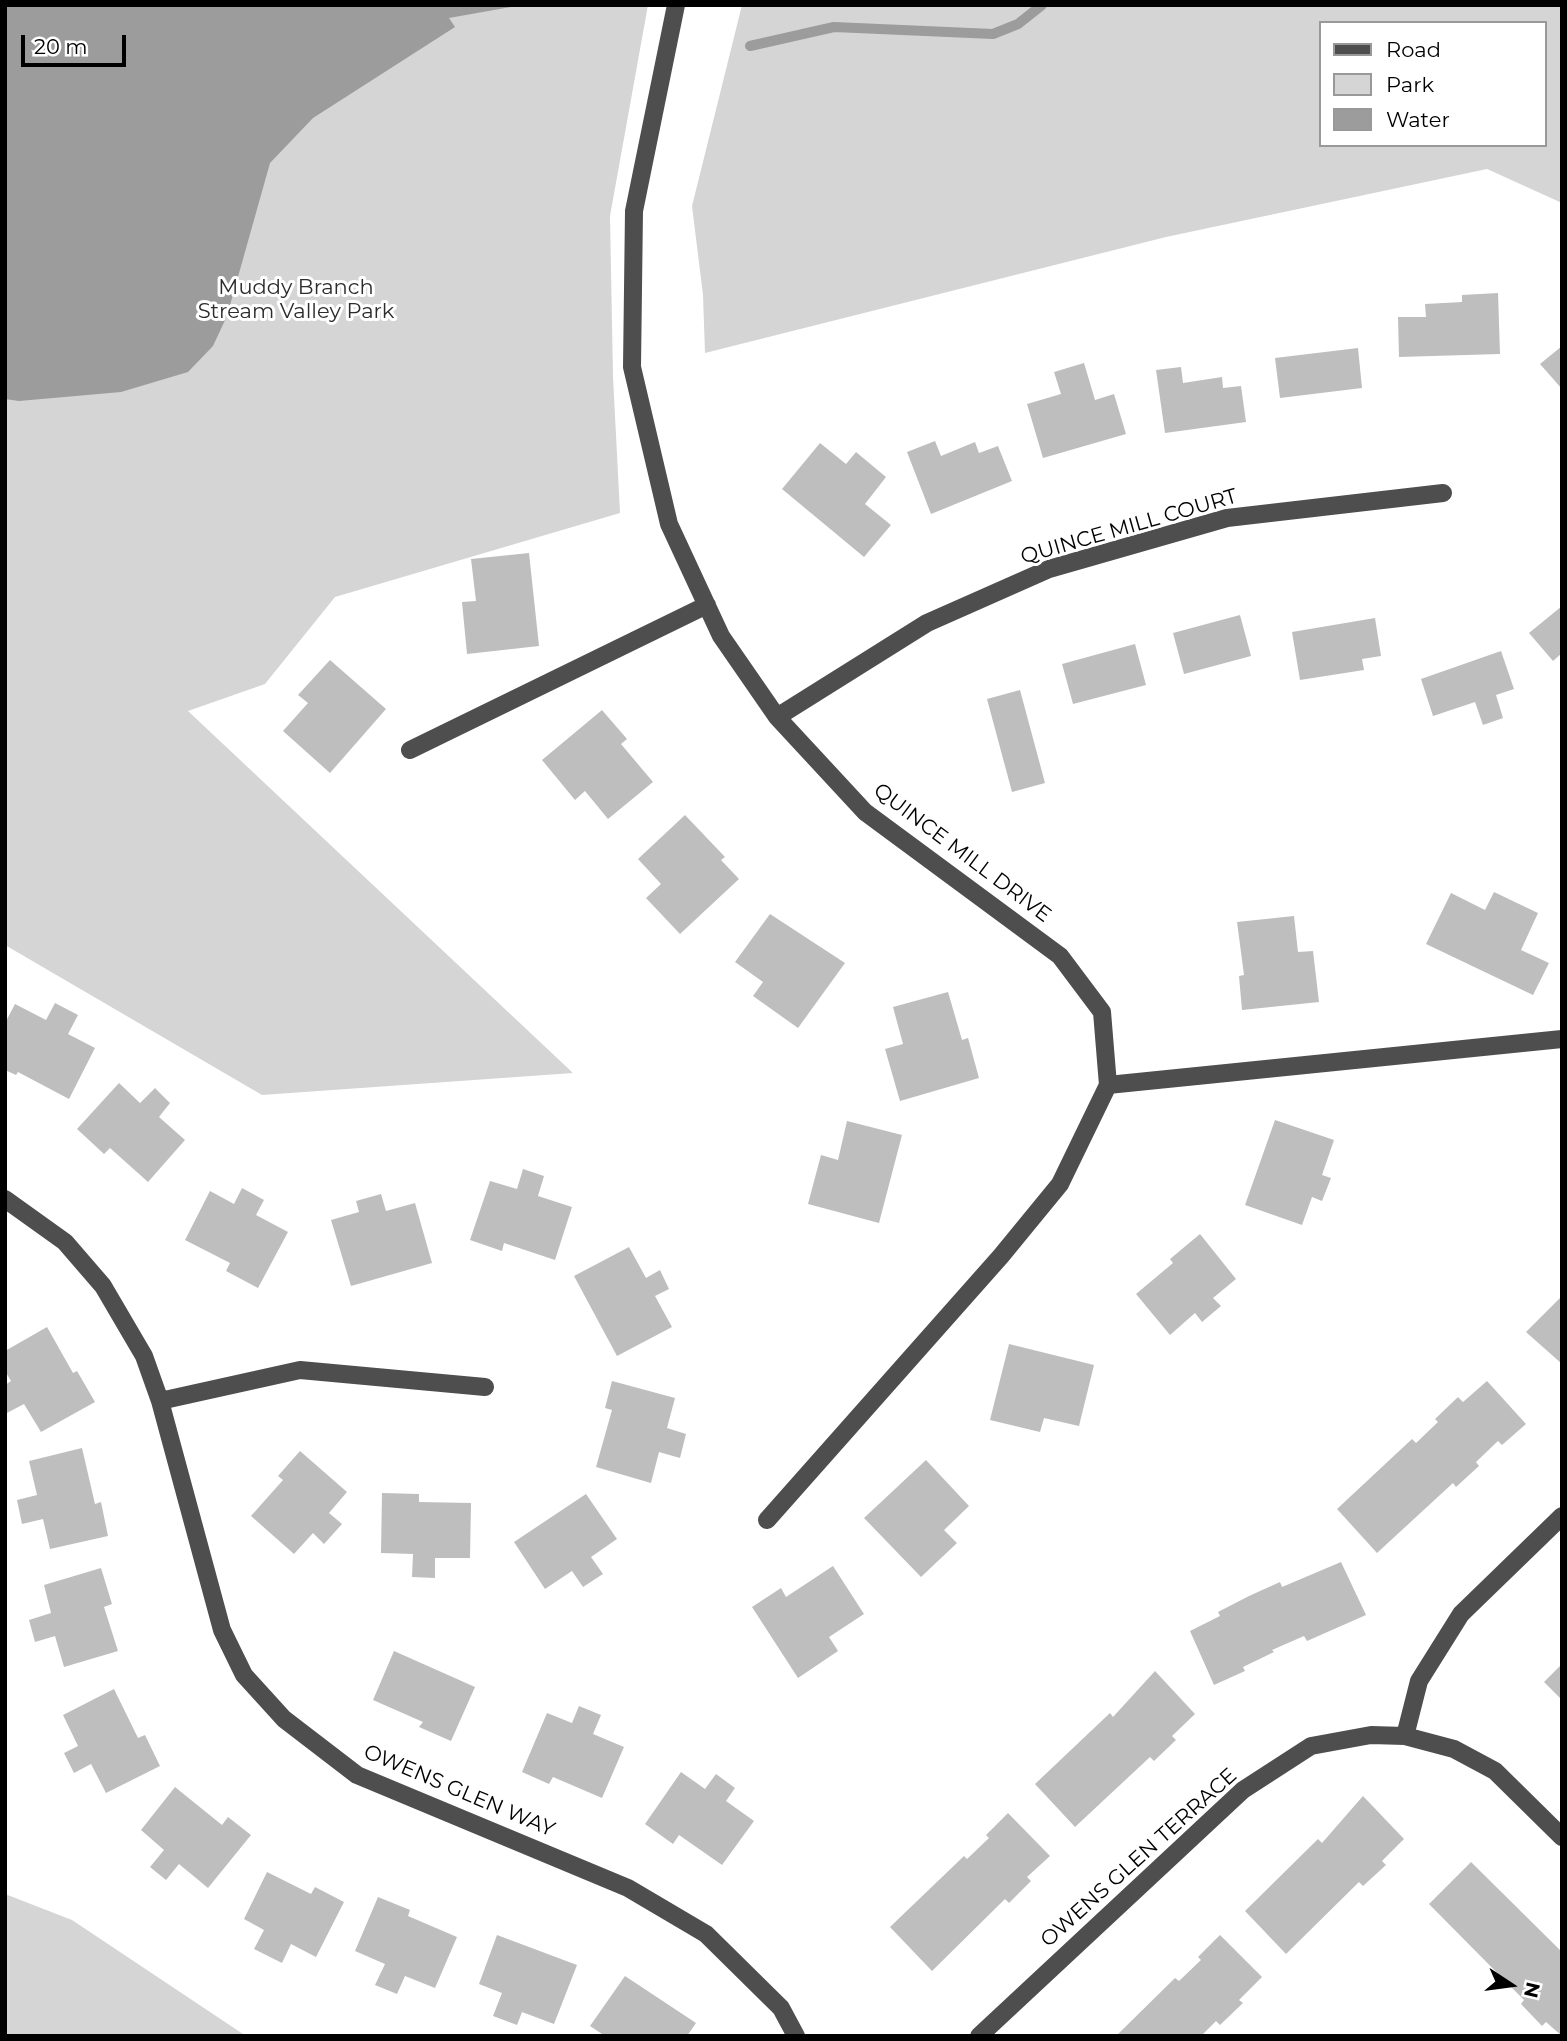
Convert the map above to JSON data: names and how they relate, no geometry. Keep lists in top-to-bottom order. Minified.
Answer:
{"streets":{"street":["QUINCE MILL COURT","QUINCE MILL DRIVE","OWENS GLEN WAY","OWENS GLEN TERRACE"]},"crossings":[["QUINCE MILL COURT","QUINCE MILL DRIVE"]],"parks":["Muddy Branch Stream Valley Park"],"legend":["Road","Park","Water"],"scale_bar":"20 m","north":"right"}
